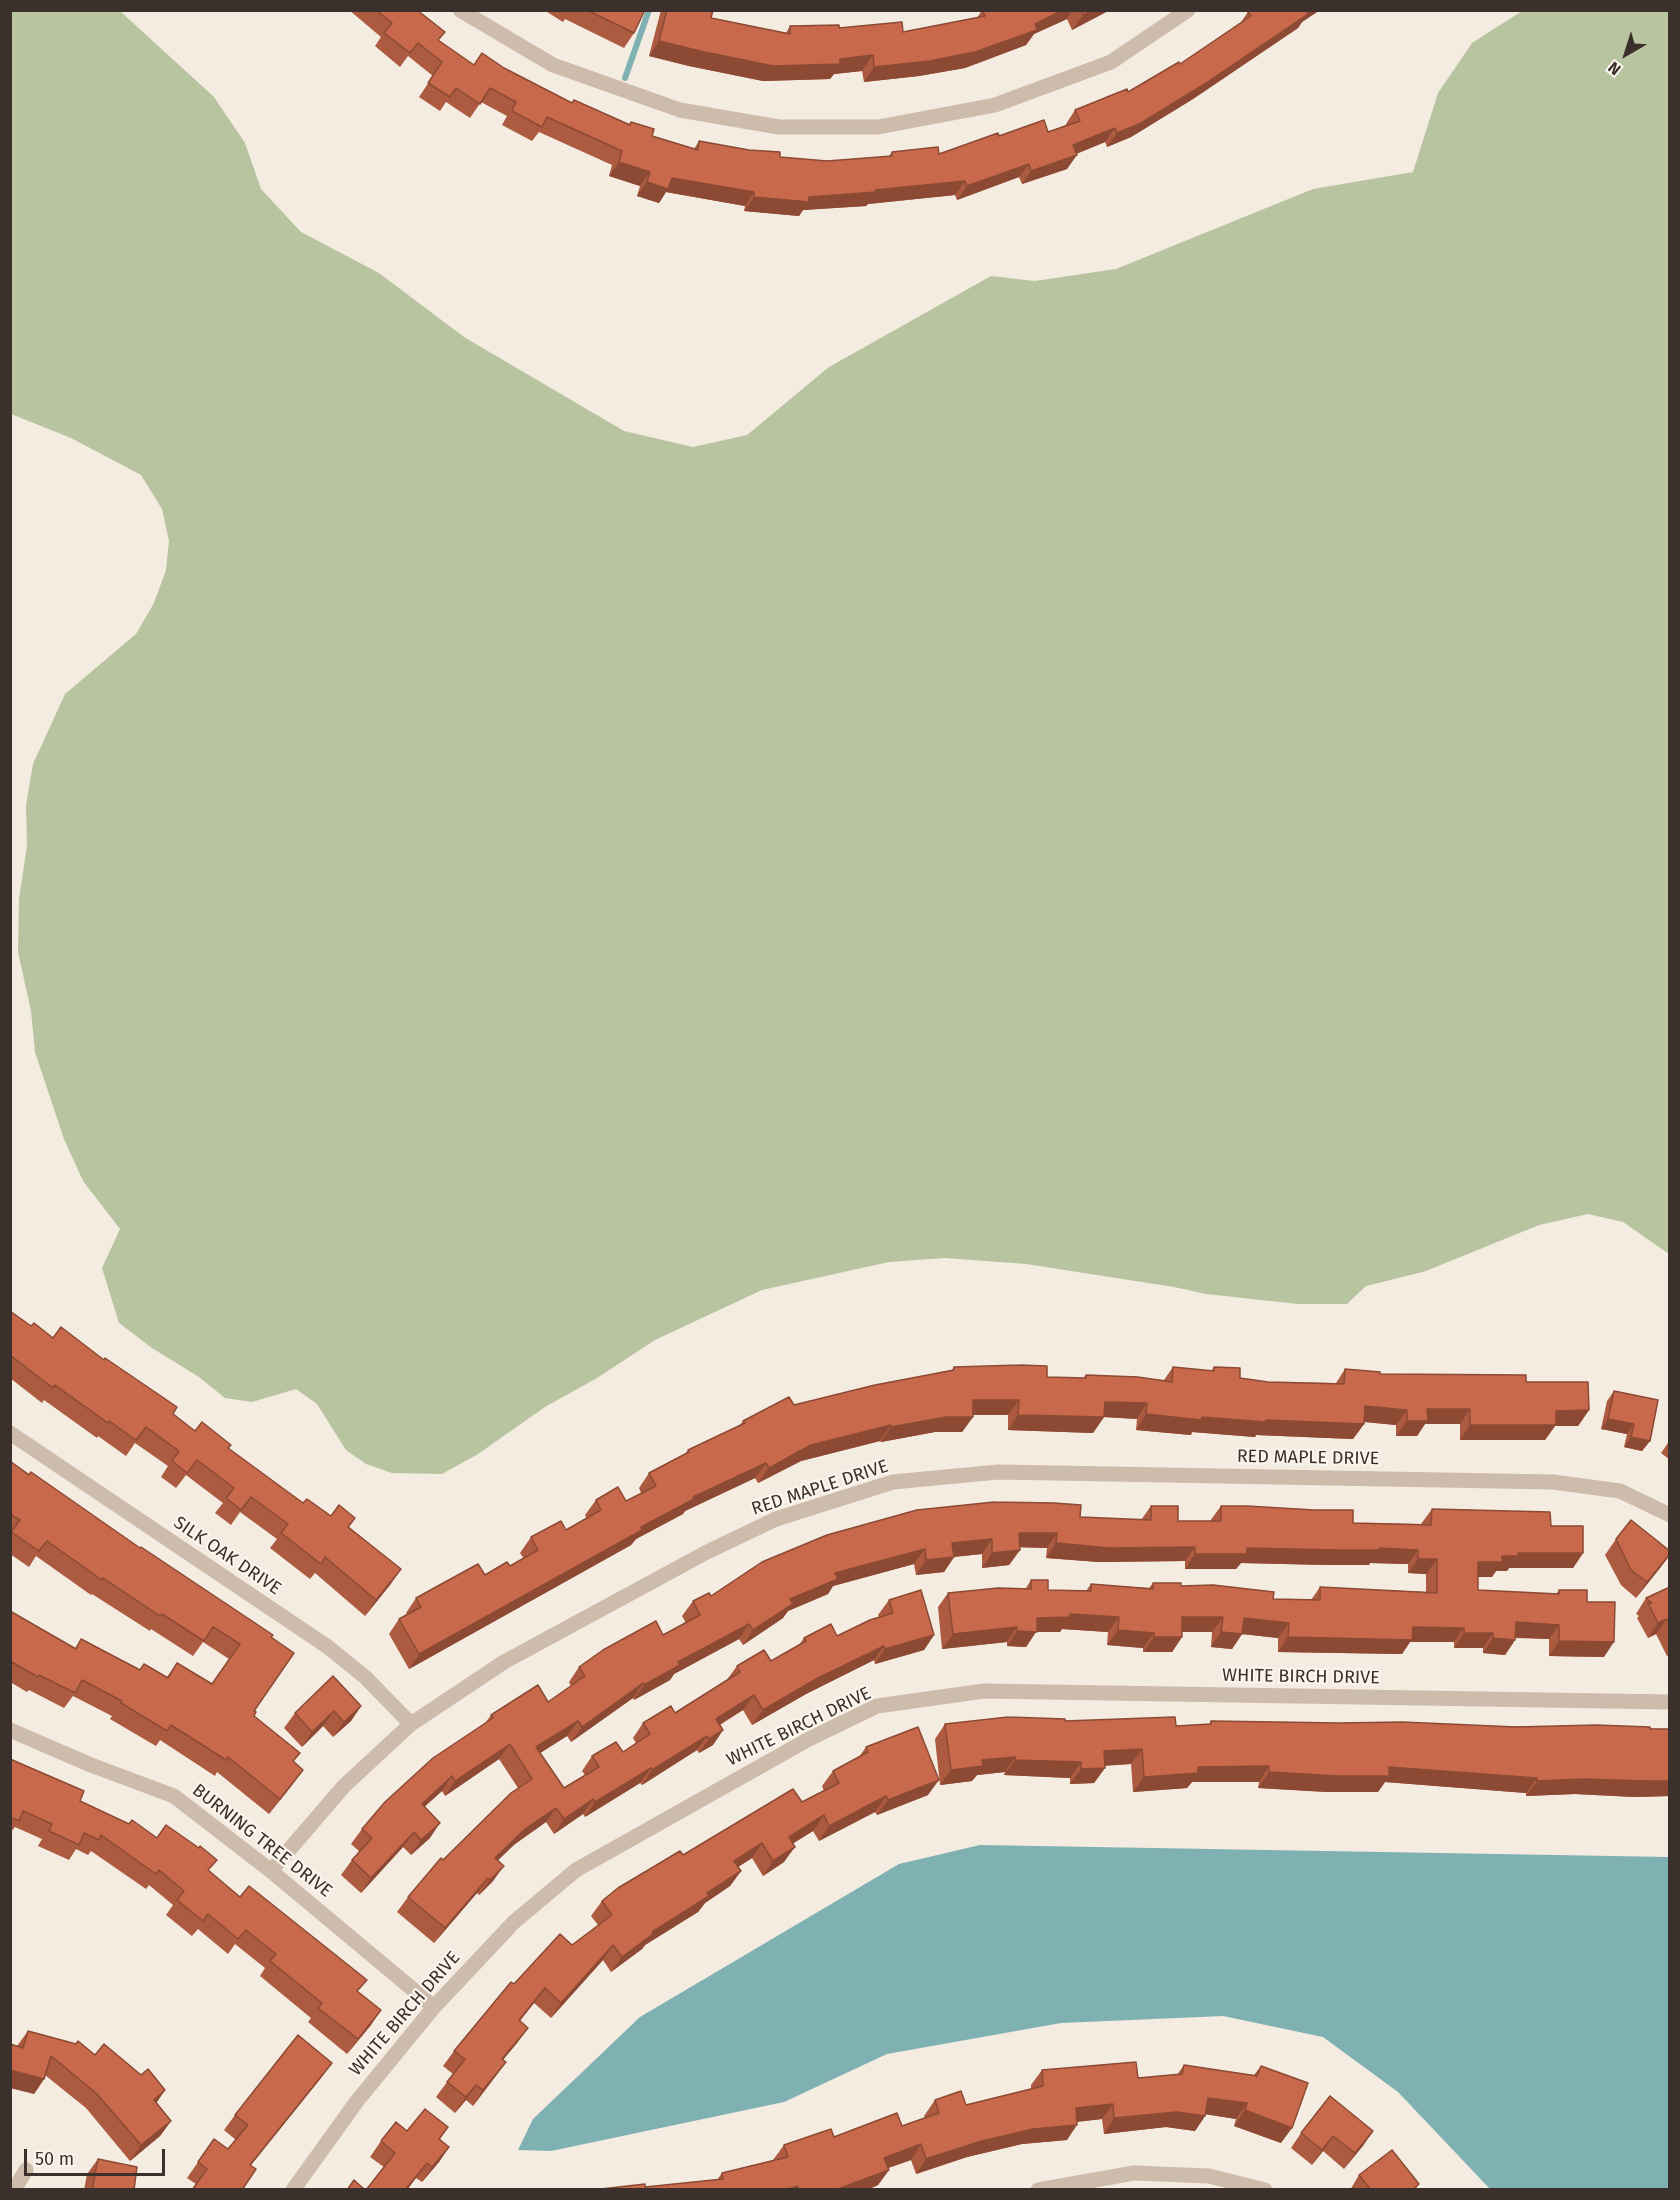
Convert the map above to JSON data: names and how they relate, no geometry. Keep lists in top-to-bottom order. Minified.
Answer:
{"streets":{"street":["RED MAPLE DRIVE","SILK OAK DRIVE","WHITE BIRCH DRIVE","BURNING TREE DRIVE"]},"crossings":[["RED MAPLE DRIVE","SILK OAK DRIVE"],["RED MAPLE DRIVE","BURNING TREE DRIVE"],["WHITE BIRCH DRIVE","BURNING TREE DRIVE"]],"scale_bar":"50 m","north":"bottom left"}
